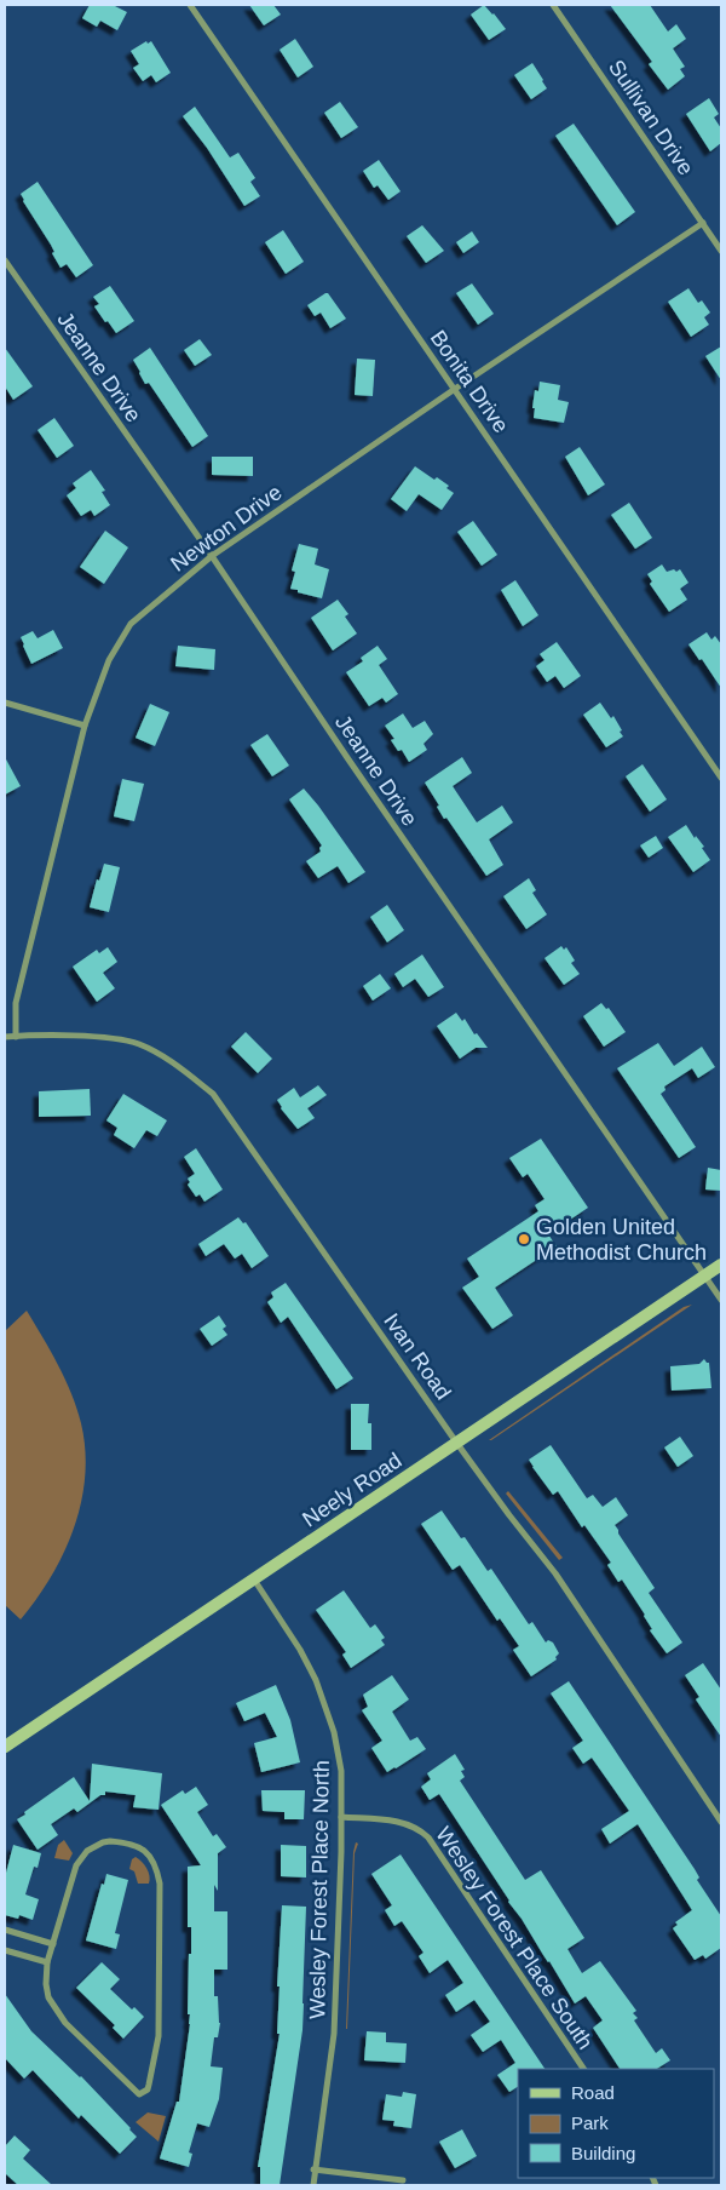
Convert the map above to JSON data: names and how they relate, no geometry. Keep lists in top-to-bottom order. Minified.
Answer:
{"streets":{"street":["Sullivan Drive","Jeanne Drive","Bonita Drive","Newton Drive","Ivan Road","Neely Road","Wesley Forest Place North","Wesley Forest Place South"]},"crossings":[["Sullivan Drive","Newton Drive"],["Jeanne Drive","Newton Drive"],["Jeanne Drive","Neely Road"],["Bonita Drive","Newton Drive"],["Newton Drive","Ivan Road"],["Ivan Road","Neely Road"],["Neely Road","Wesley Forest Place North"],["Wesley Forest Place North","Wesley Forest Place South"]],"places":["Golden United Methodist Church"],"legend":["Road","Park","Building"]}
